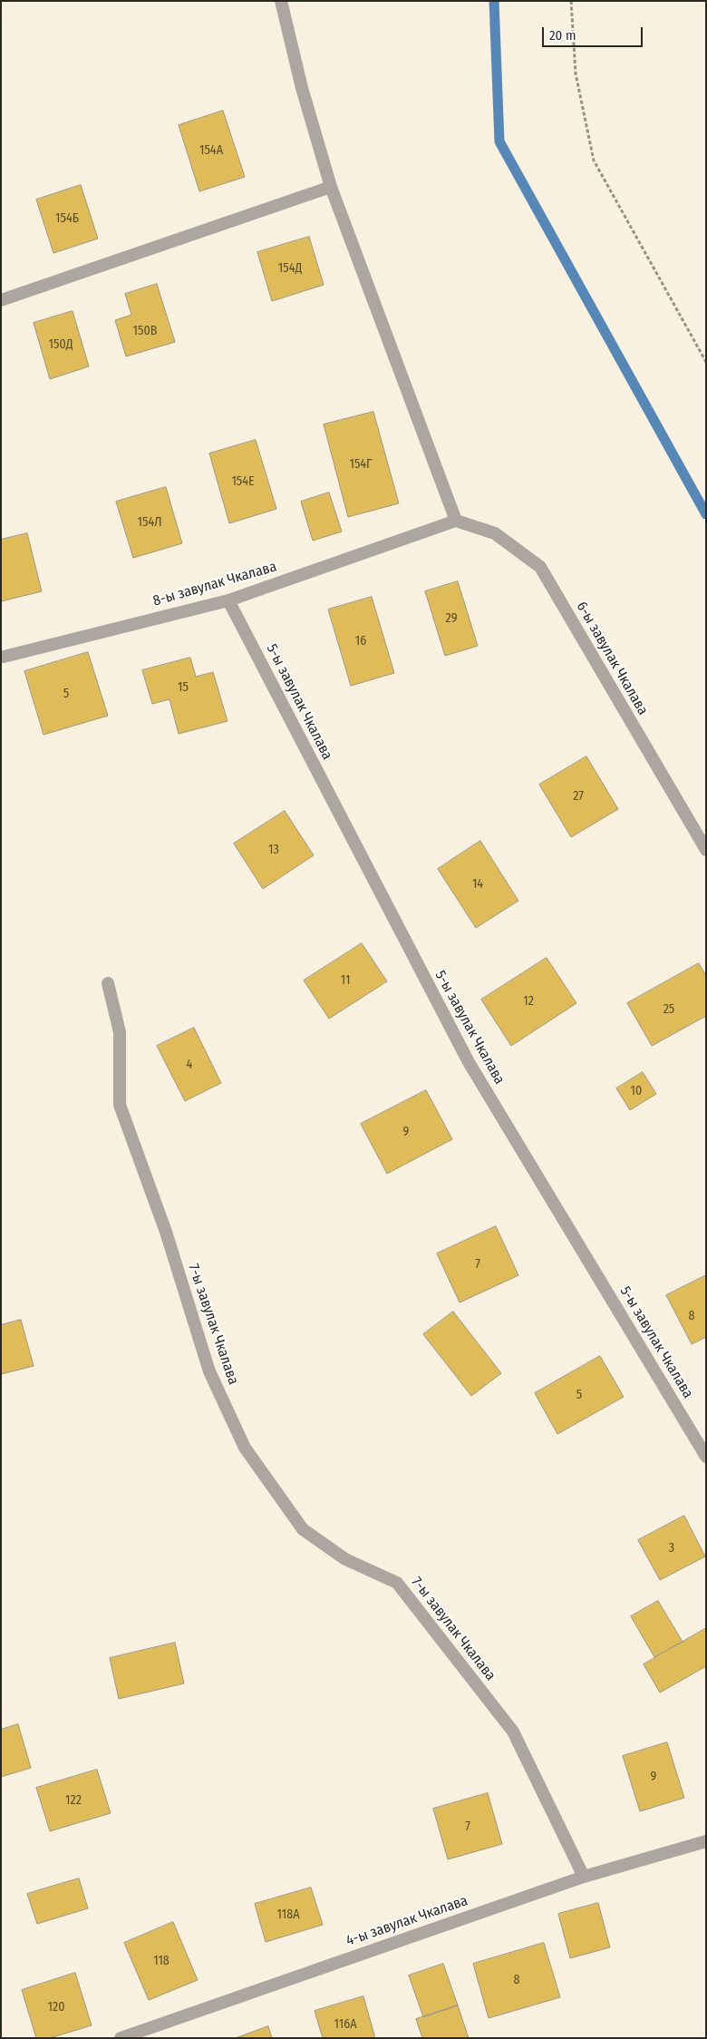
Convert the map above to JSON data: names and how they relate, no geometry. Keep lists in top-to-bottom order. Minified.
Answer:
{"streets":{"street":["8-ы завулак Чкалава","6-ы завулак Чкалава","5-ы завулак Чкалава","7-ы завулак Чкалава","4-ы завулак Чкалава"]},"crossings":[["8-ы завулак Чкалава","6-ы завулак Чкалава"],["8-ы завулак Чкалава","5-ы завулак Чкалава"],["7-ы завулак Чкалава","4-ы завулак Чкалава"]],"house_numbers":["154А","154Б","154Д","150В","150Д","154Г","154Е","154Л","29","16","15","5","27","13","14","11","12","25","4","10","9","7","8","5","3","9","122","7","118А","118","8","120","116А"],"scale_bar":"20 m"}
